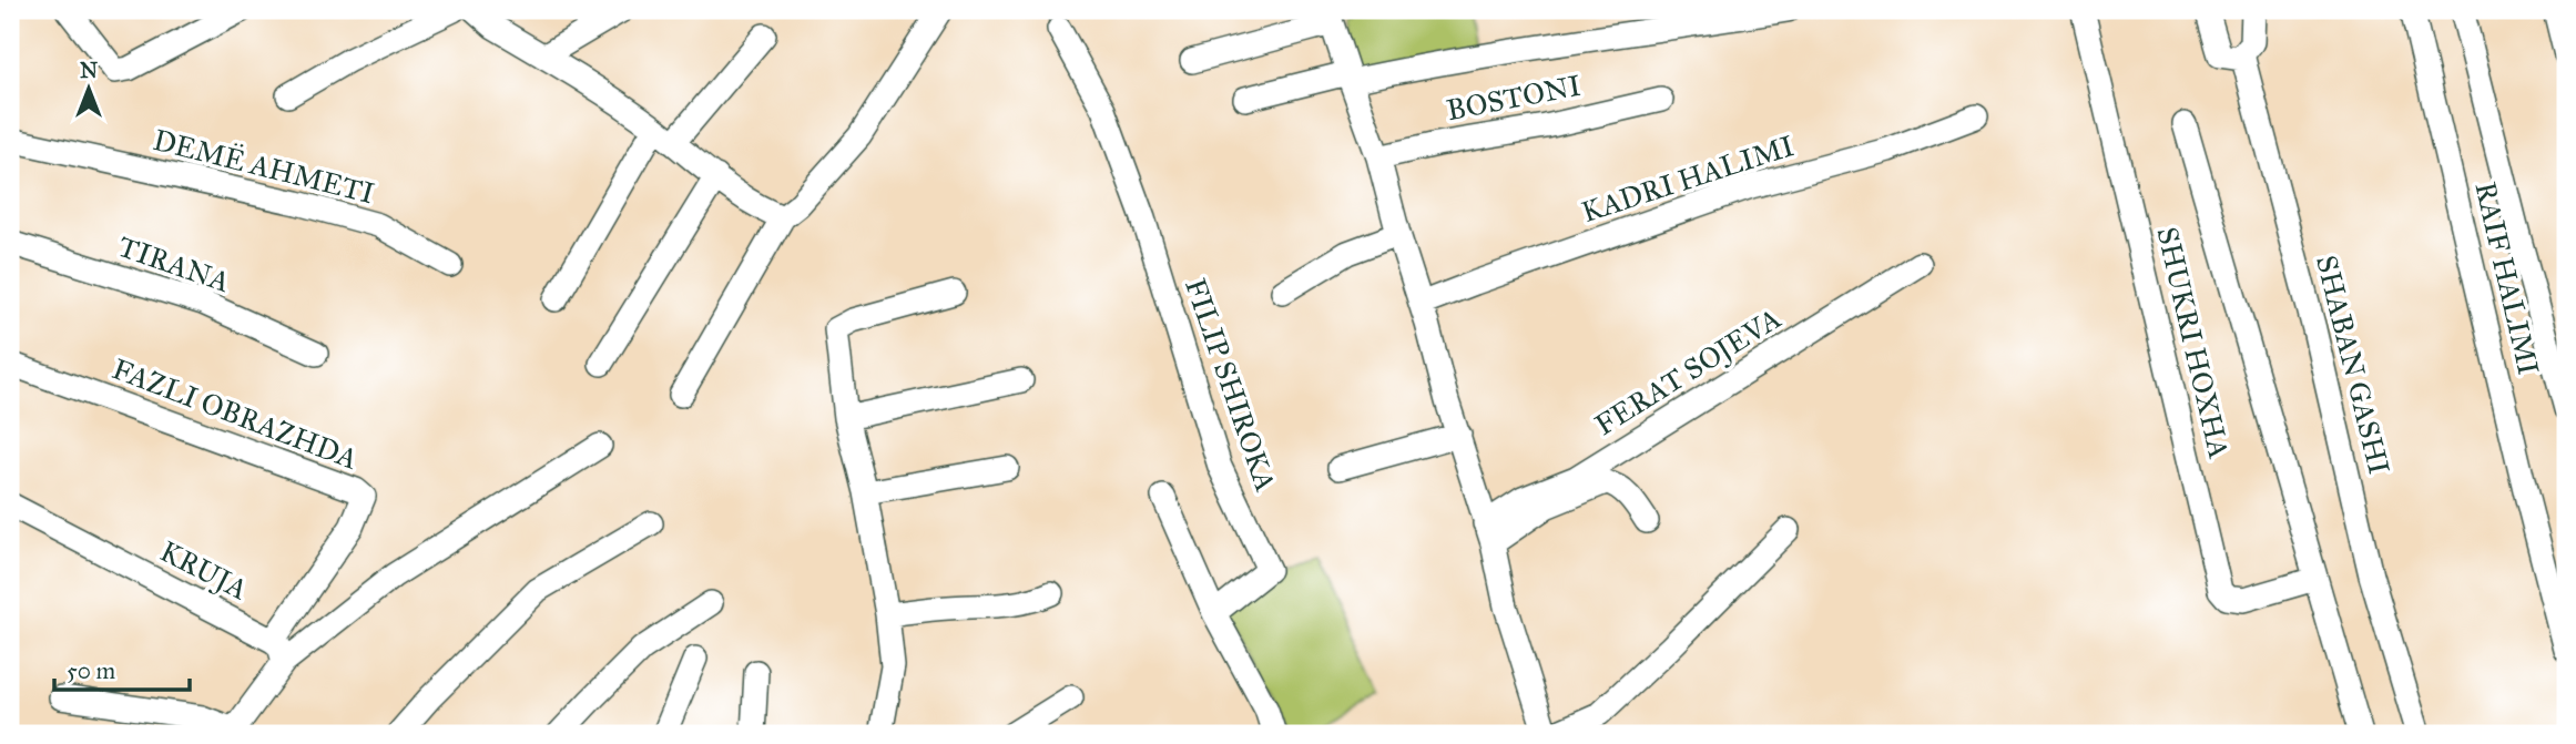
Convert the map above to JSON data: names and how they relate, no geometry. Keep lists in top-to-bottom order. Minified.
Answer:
{"streets":{"street":["BOSTONI","DEMË AHMETI","KADRI HALIMI","TIRANA","RAIF HALIMI","SHUKRI HOXHA","SHABAN GASHI","FERAT SOJEVA","FILIP SHIROKA","FAZLI OBRAZHDA","KRUJA"]},"crossings":[["FAZLI OBRAZHDA","KRUJA"]],"scale_bar":"50 m","north":"top"}
